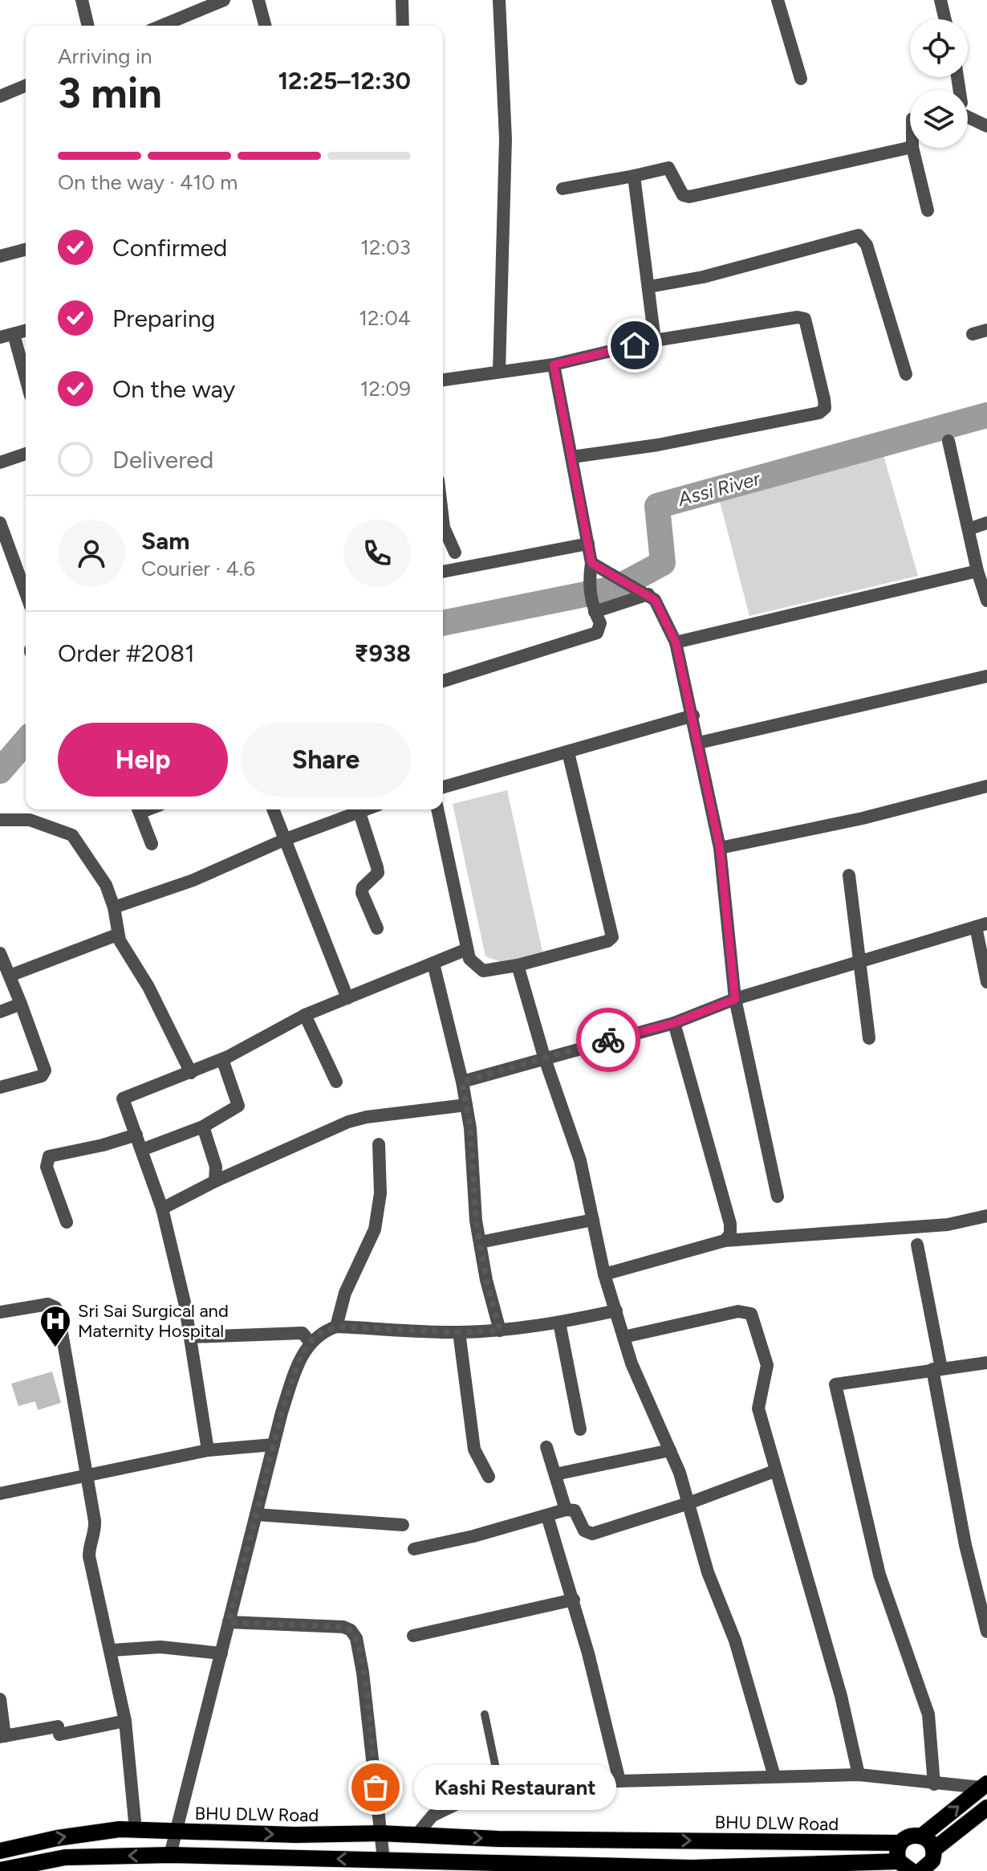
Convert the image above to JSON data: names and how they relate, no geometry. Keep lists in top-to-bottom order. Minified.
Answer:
{"streets":{"main road":["BHU DLW Road"]},"water":["Assi River"],"places":{"hospital":["Sri Sai Surgical and Maternity Hospital"],"other":["Kashi Restaurant"]},"page":{"heading":["3 min","Arriving in","12:25–12:30"],"panel":["Sam","Courier · 4.6","Order #2081","₹938"],"bar":"On the way · 410 m","list":[["Confirmed","12:03"],["Preparing","12:04"],["On the way","12:09"],"Delivered"],"buttons":["Help","Share"],"bubble":"Kashi Restaurant"}}
